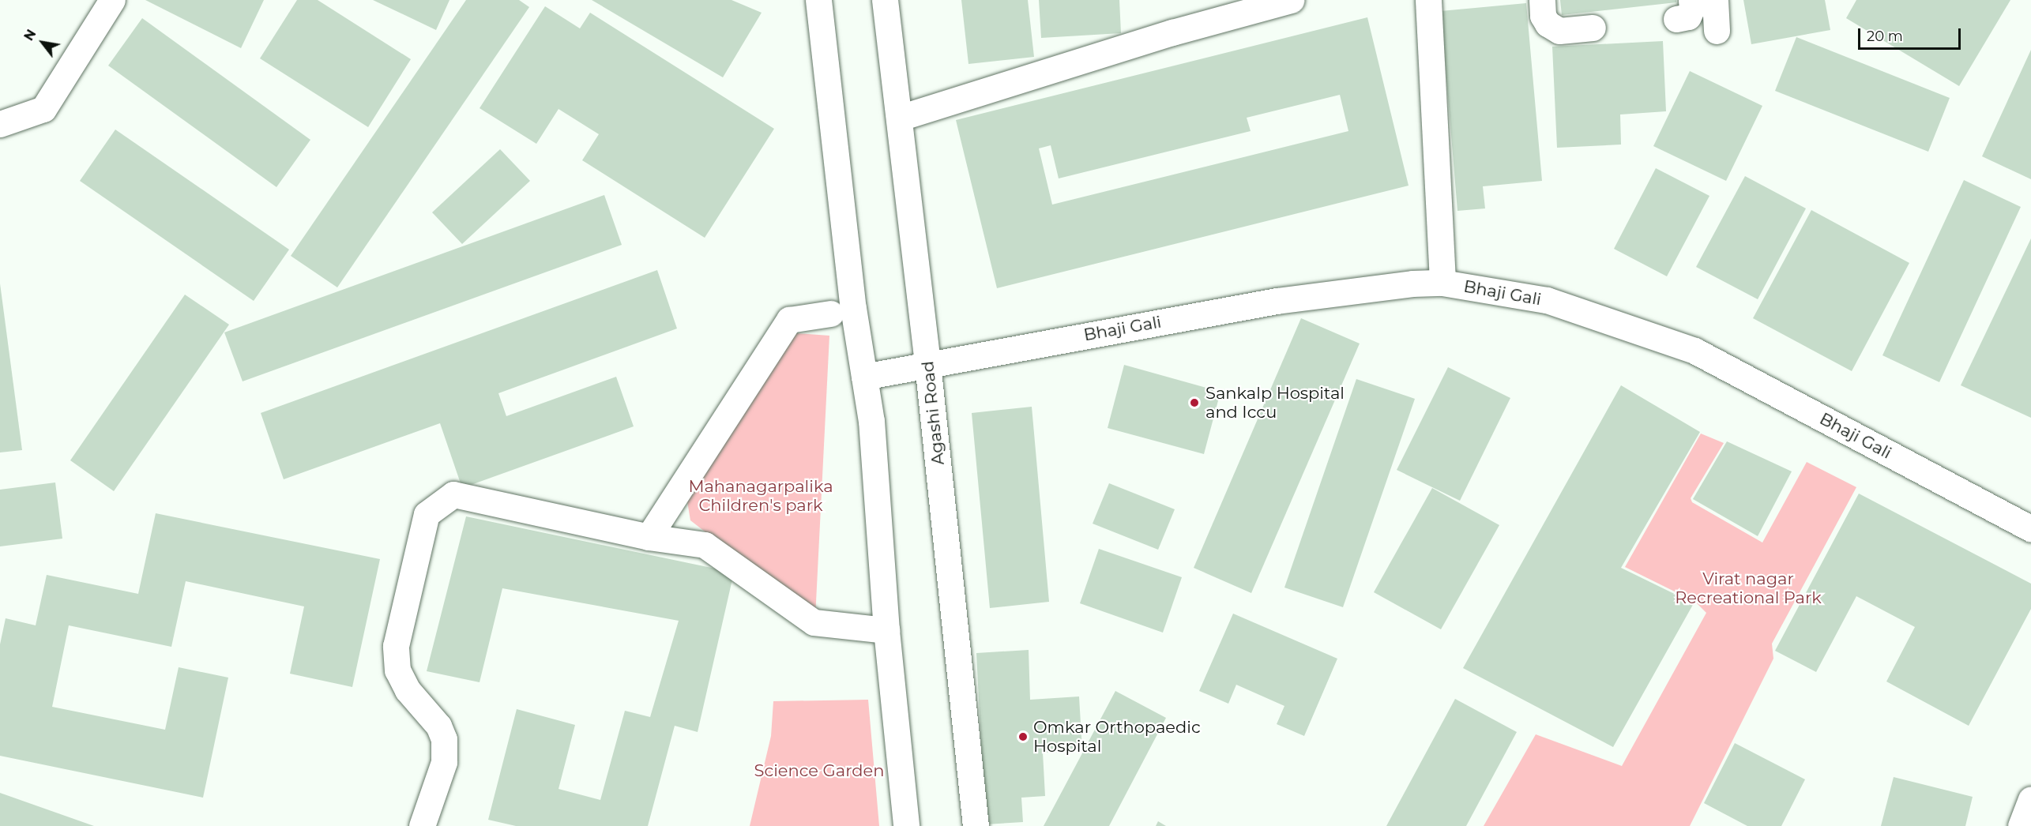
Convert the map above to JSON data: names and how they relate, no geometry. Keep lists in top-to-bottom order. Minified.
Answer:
{"streets":{"street":["Bhaji Gali","Agashi Road"]},"crossings":[["Bhaji Gali","Agashi Road"]],"parks":["Mahanagarpalika Children's park","Virat nagar Recreational Park","Science Garden"],"places":["Sankalp Hospital and Iccu","Omkar Orthopaedic Hospital"],"scale_bar":"20 m","north":"top left"}
